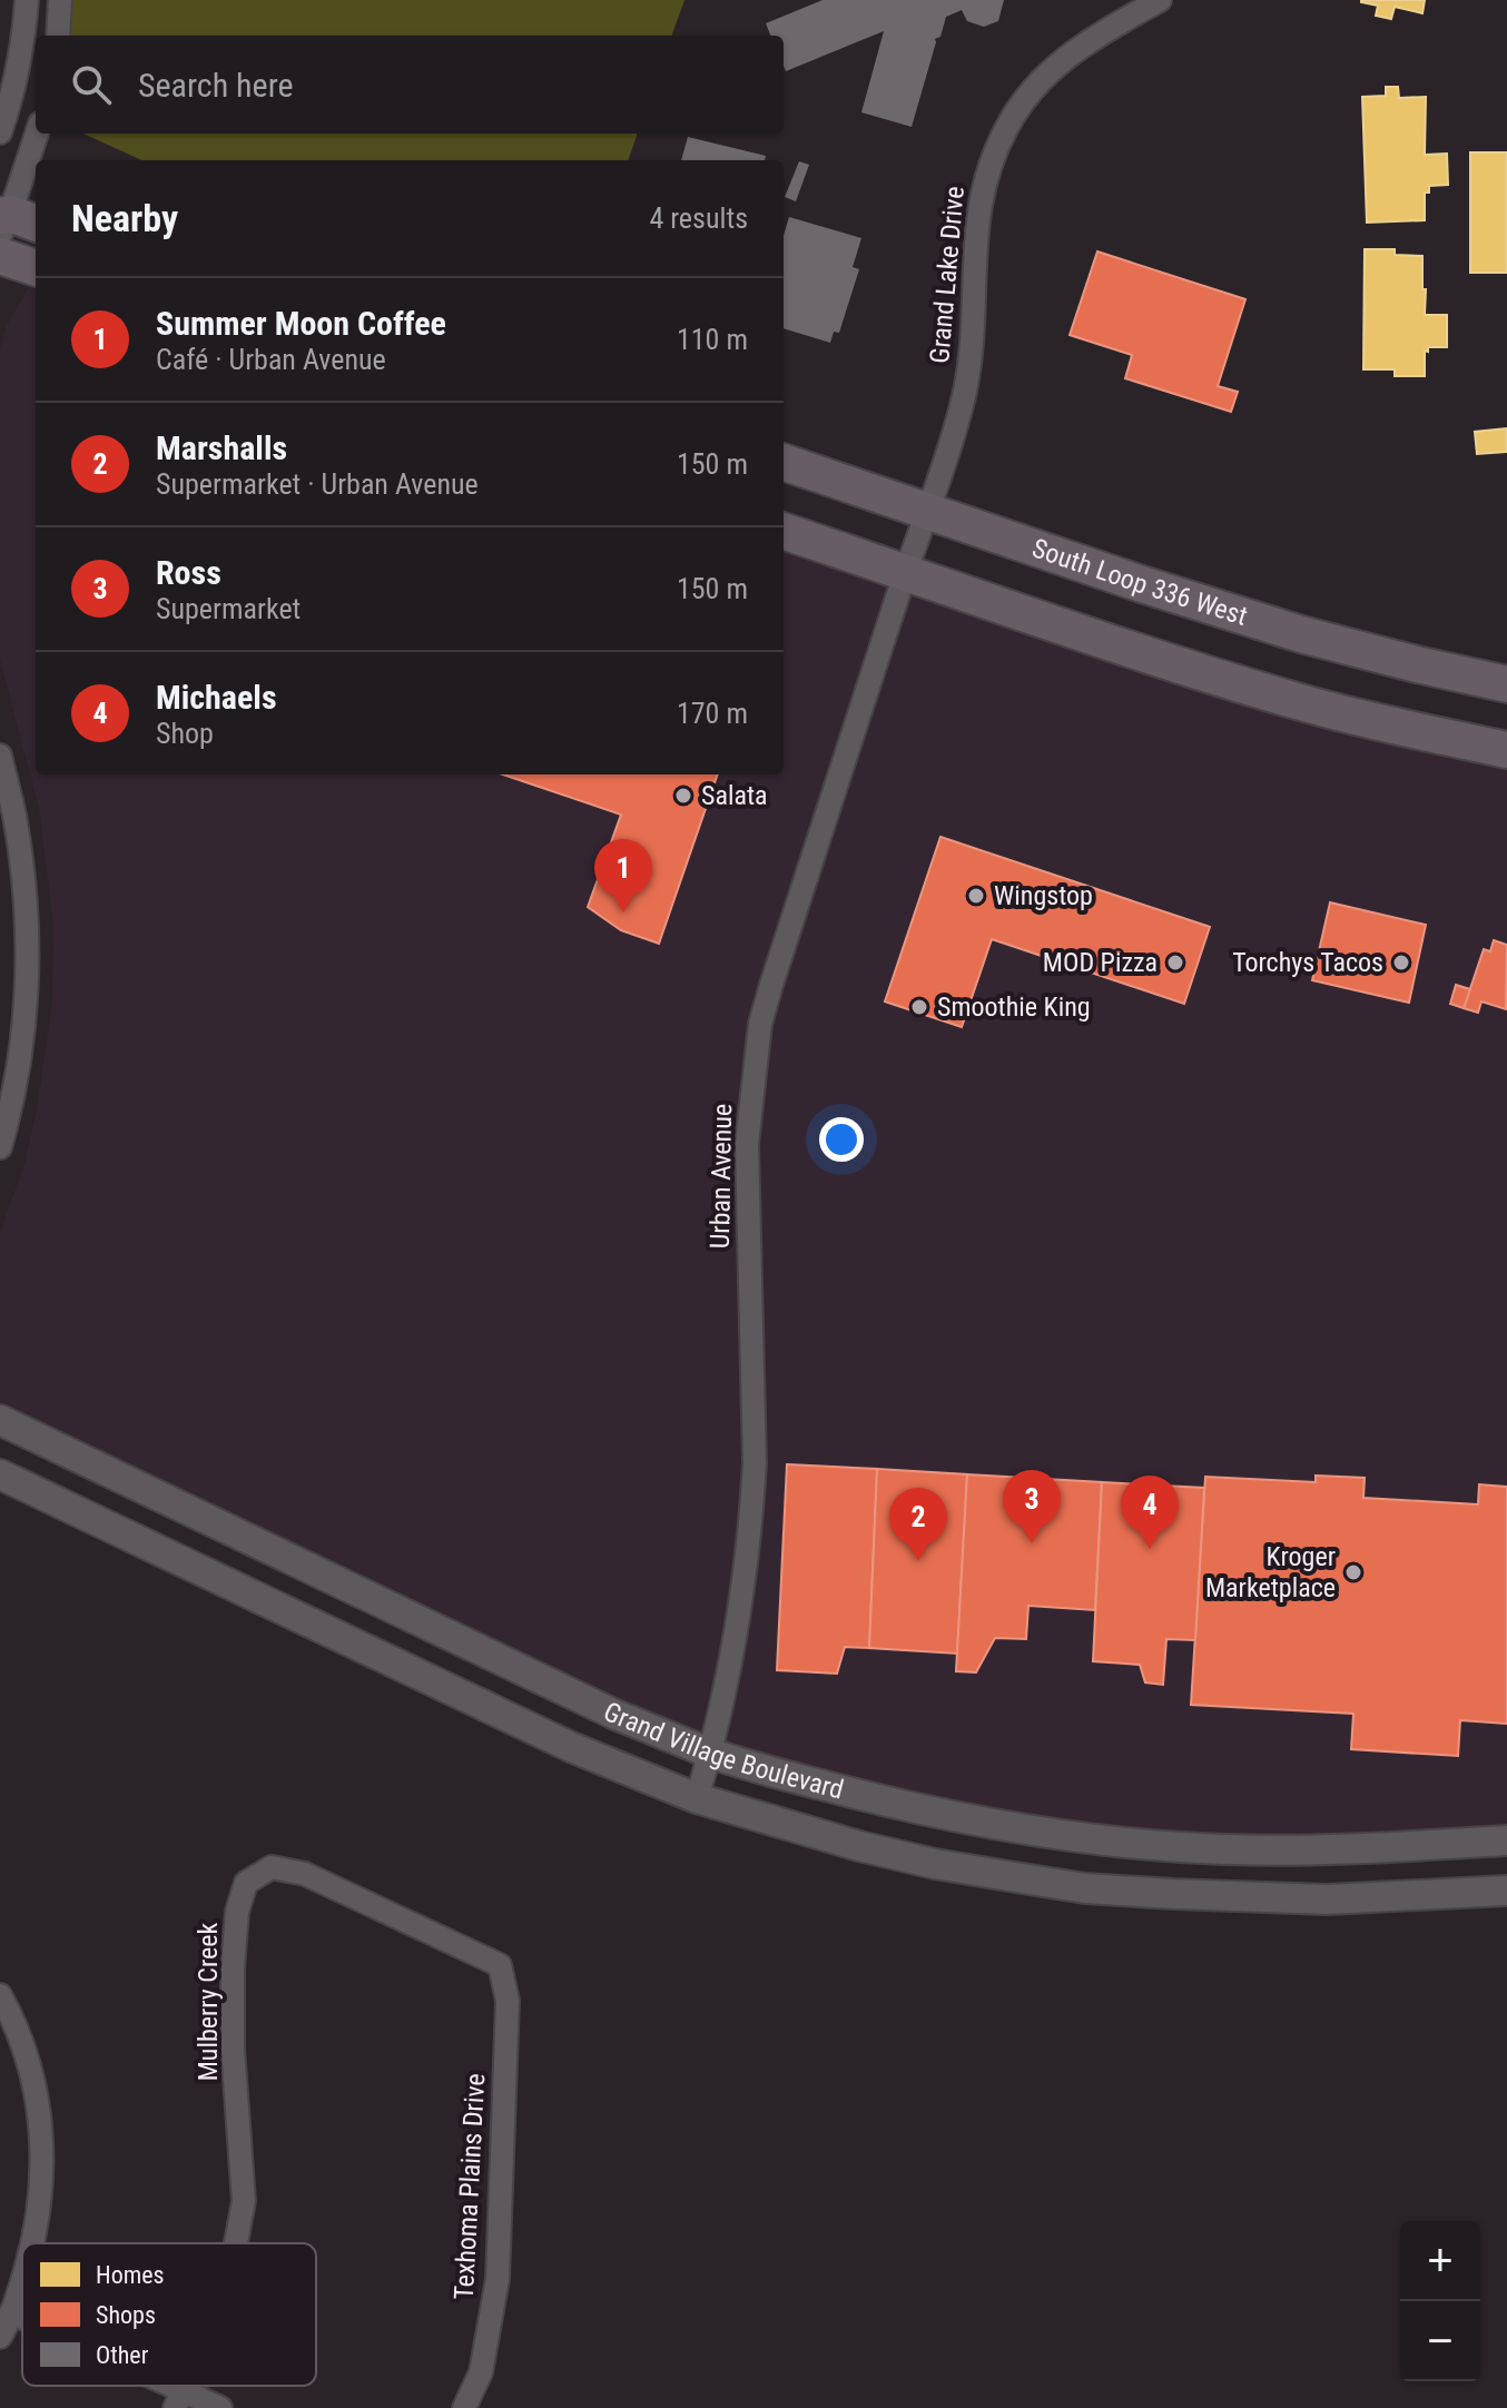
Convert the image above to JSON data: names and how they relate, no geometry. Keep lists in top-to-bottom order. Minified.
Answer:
{"streets":{"main road":["South Loop 336 West"],"street":["Grand Lake Drive","Urban Avenue","Grand Village Boulevard","Mulberry Creek","Texhoma Plains Drive"]},"crossings":[["Grand Lake Drive","South Loop 336 West"],["Grand Lake Drive","Urban Avenue"],["Urban Avenue","Grand Village Boulevard"],["Mulberry Creek","Texhoma Plains Drive"]],"places":["Salata","Wingstop","MOD Pizza","Torchys Tacos","Smoothie King","Kroger Marketplace"],"legend":["Homes","Shops","Other"],"page":{"search":"Search here","heading":["Nearby","4 results"],"list":[{"mark":"1","name":"Summer Moon Coffee","note":"Café · Urban Avenue","value":"110 m"},{"mark":"2","name":"Marshalls","note":"Supermarket · Urban Avenue","value":"150 m"},{"mark":"3","name":"Ross","note":"Supermarket","value":"150 m"},{"mark":"4","name":"Michaels","note":"Shop","value":"170 m"}],"pins":["1","3","4","2"],"map_buttons":["+","−"]}}
